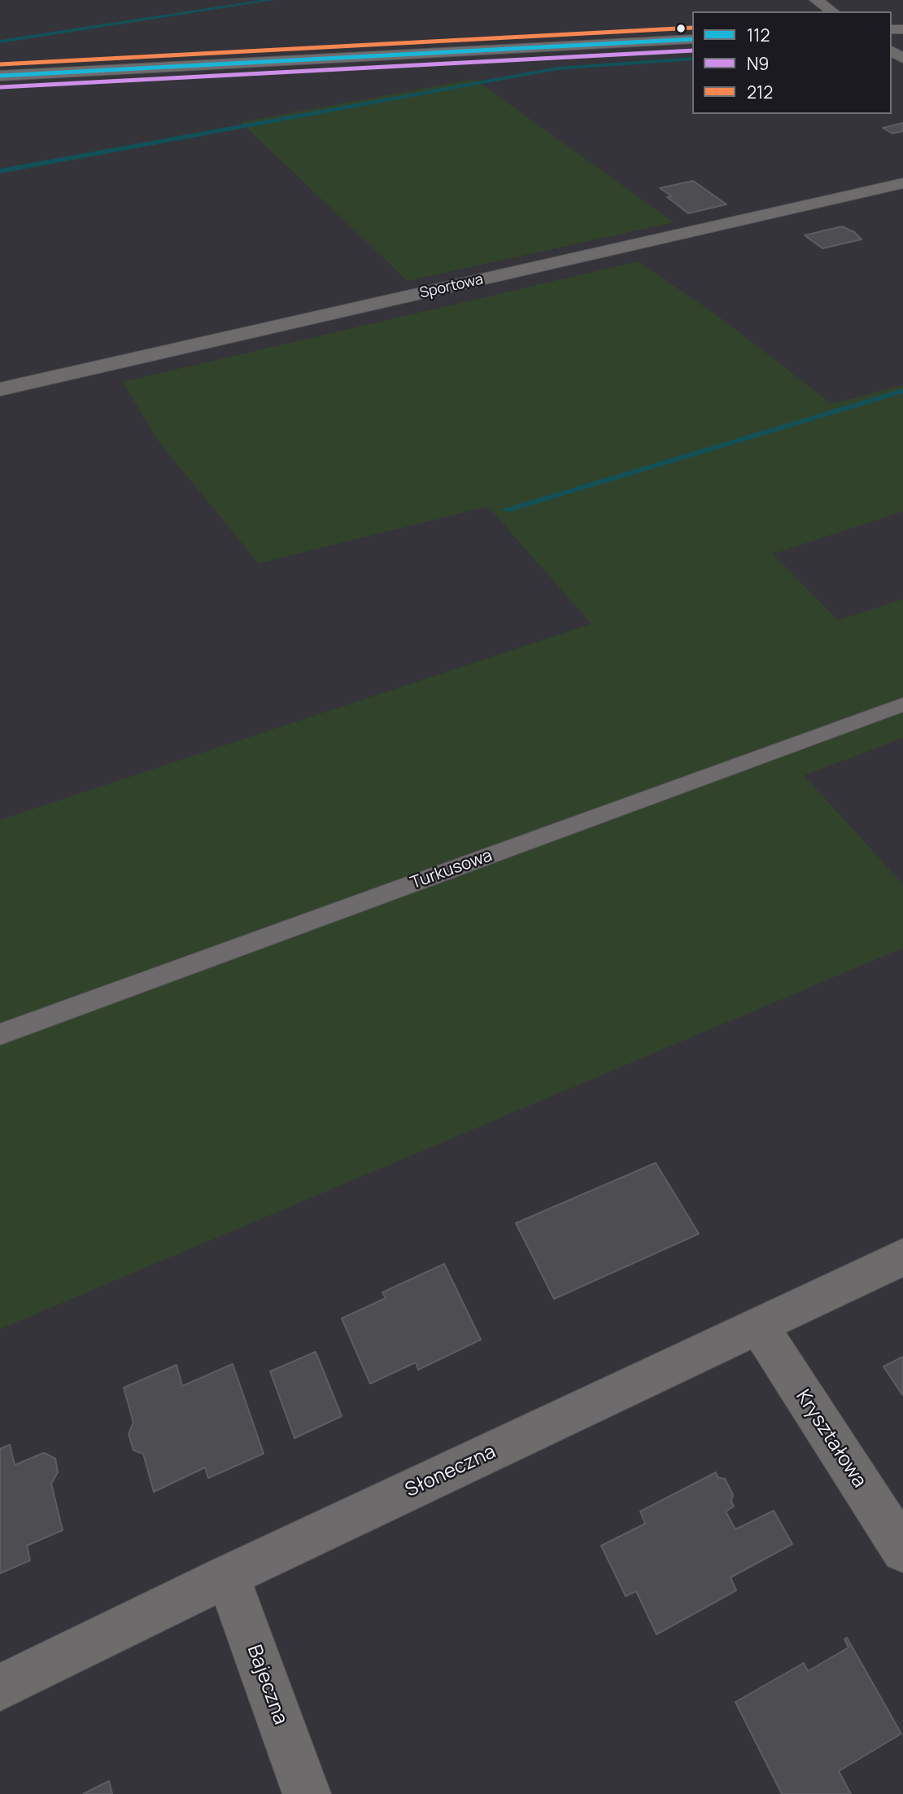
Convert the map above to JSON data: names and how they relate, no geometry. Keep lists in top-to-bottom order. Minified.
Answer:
{"streets":{"street":["Sportowa","Kryształowa","Słoneczna","Bajeczna"],"lane":["Turkusowa"]},"crossings":[["Kryształowa","Słoneczna"],["Słoneczna","Bajeczna"]],"lines":["transit line 212","transit line 112","transit line N9"],"legend":["112","N9","212"]}
